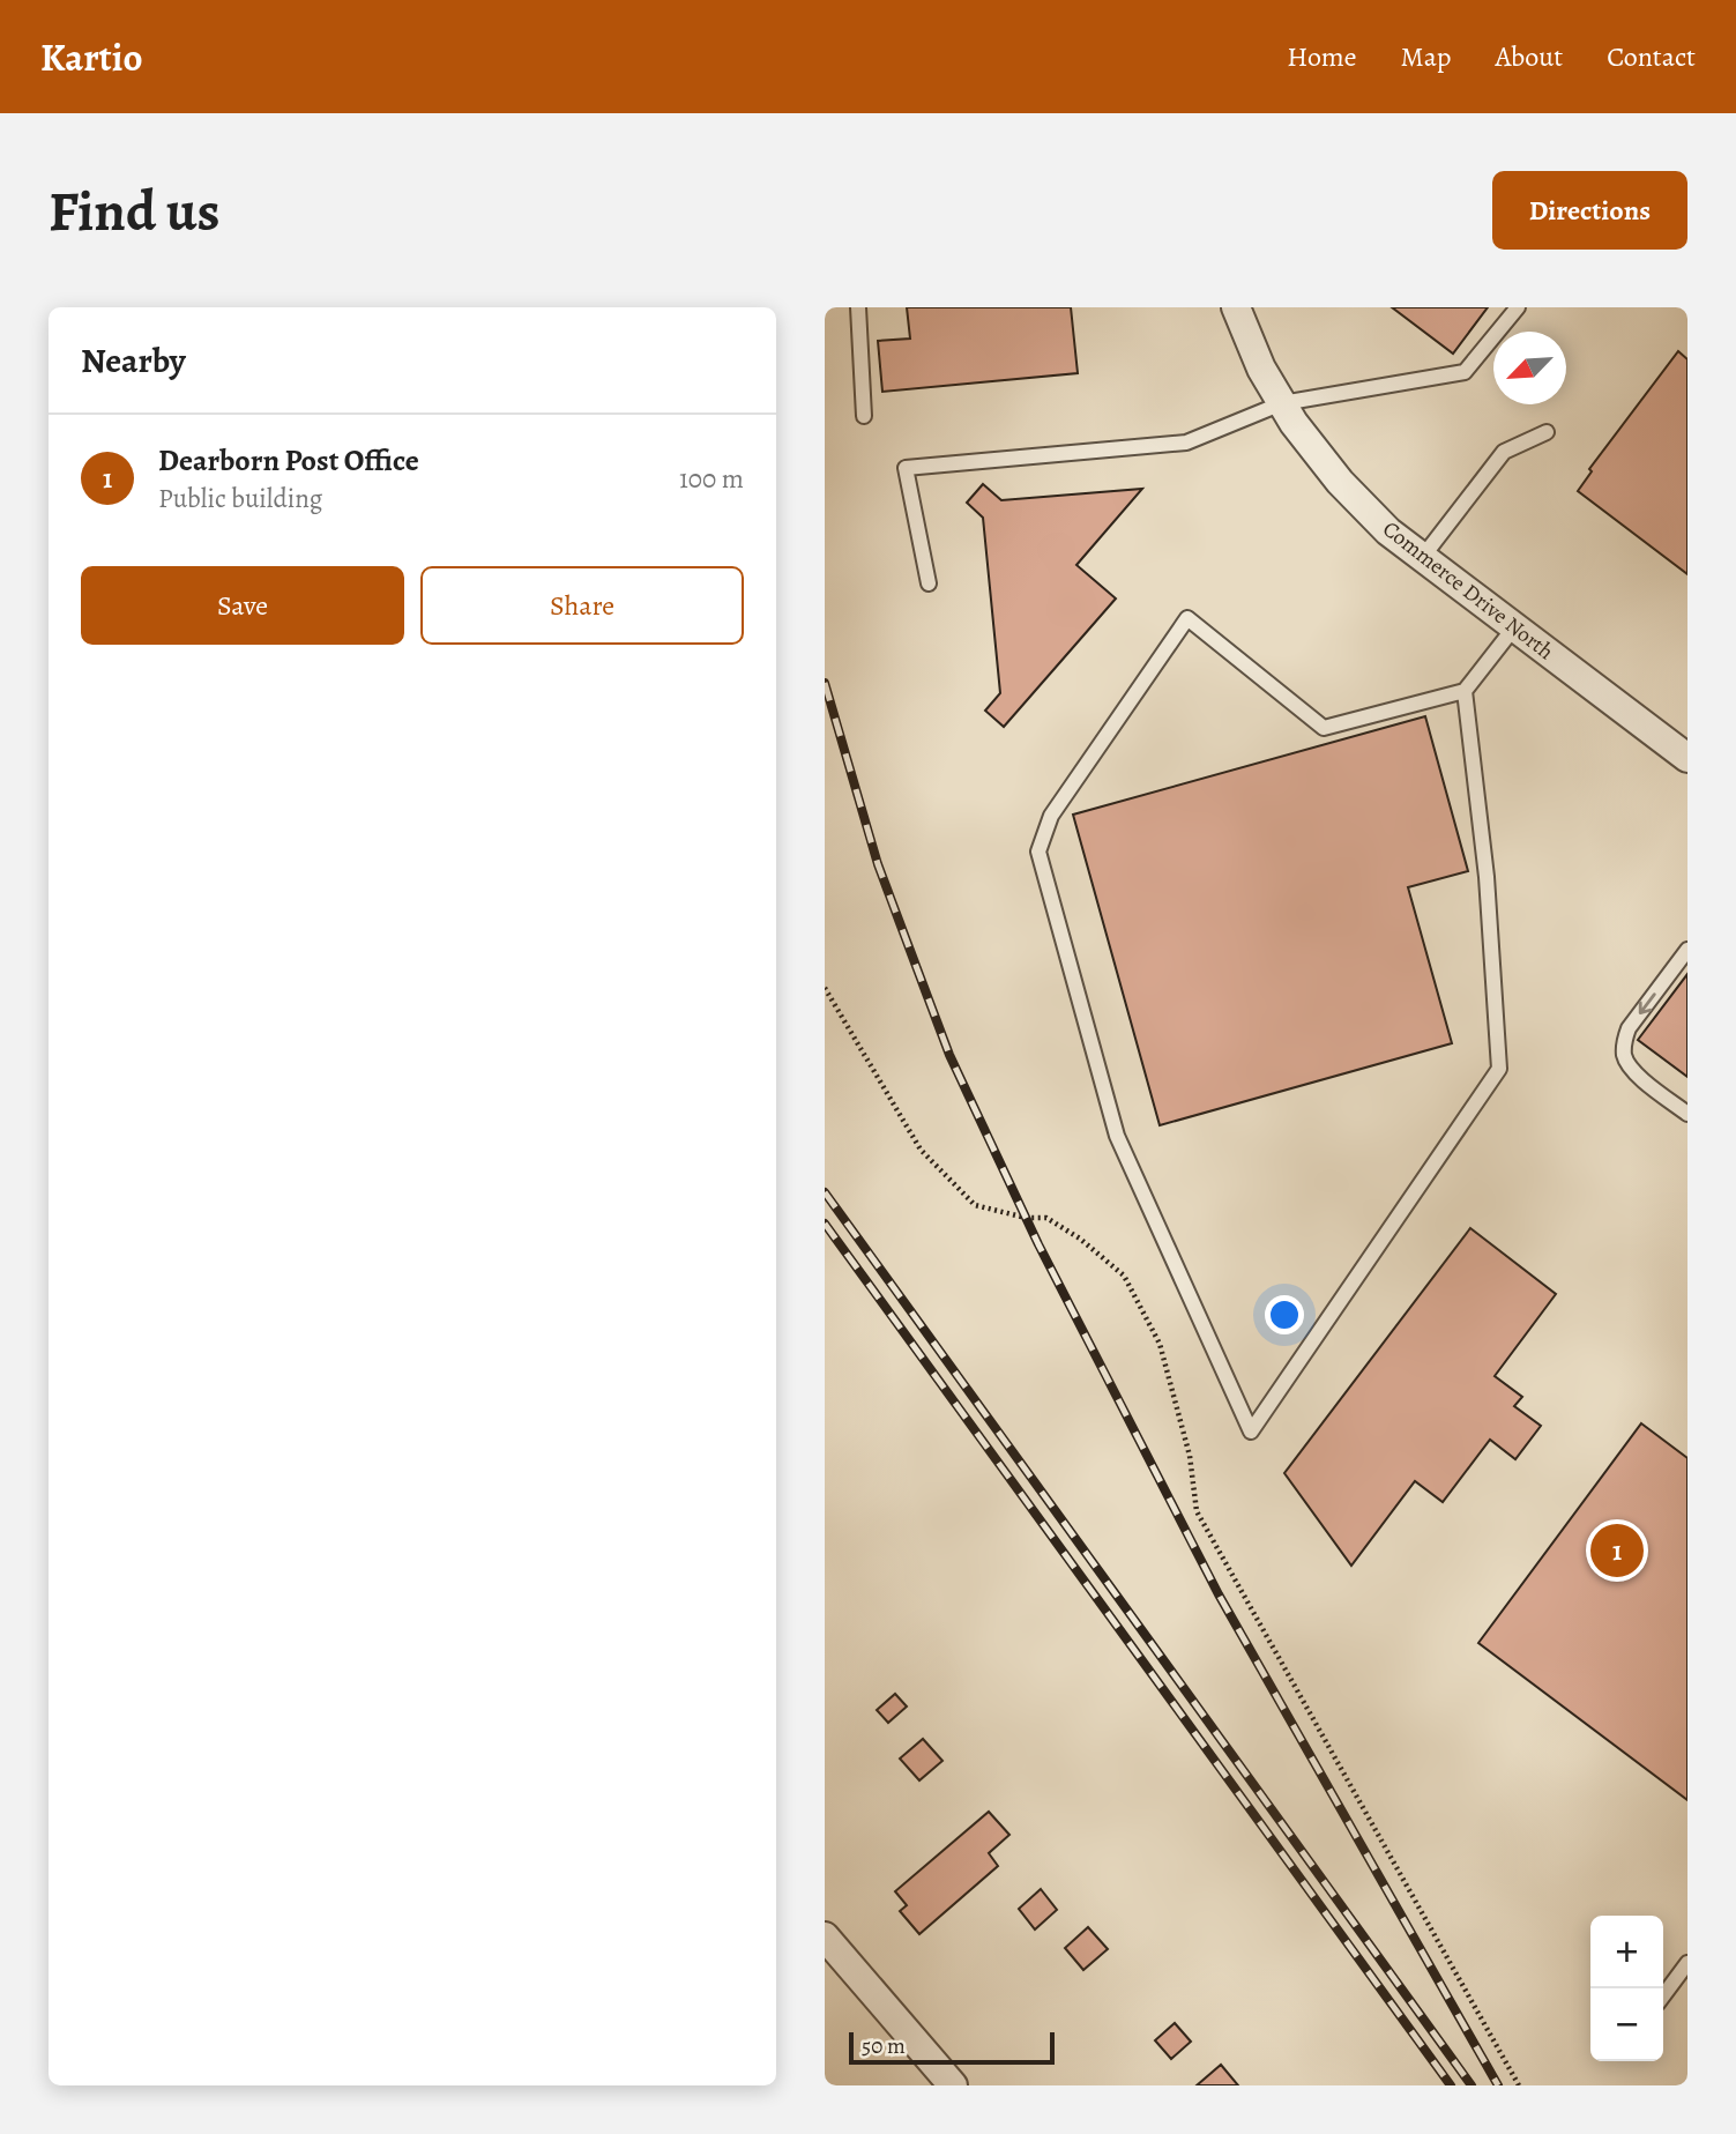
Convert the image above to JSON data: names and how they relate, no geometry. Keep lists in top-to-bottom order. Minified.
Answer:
{"streets":{"street":["Commerce Drive North"]},"scale_bar":"50 m","north":"bottom left","page":{"header":"Kartio","nav":["Home","Map","About","Contact"],"buttons":["Directions",["Save","Share"]],"title":"Find us","heading":"Nearby","list":[{"mark":"1","name":"Dearborn Post Office","note":"Public building","value":"100 m"}],"pins":"1","map_buttons":["+","−"],"scale":"50 m"}}
